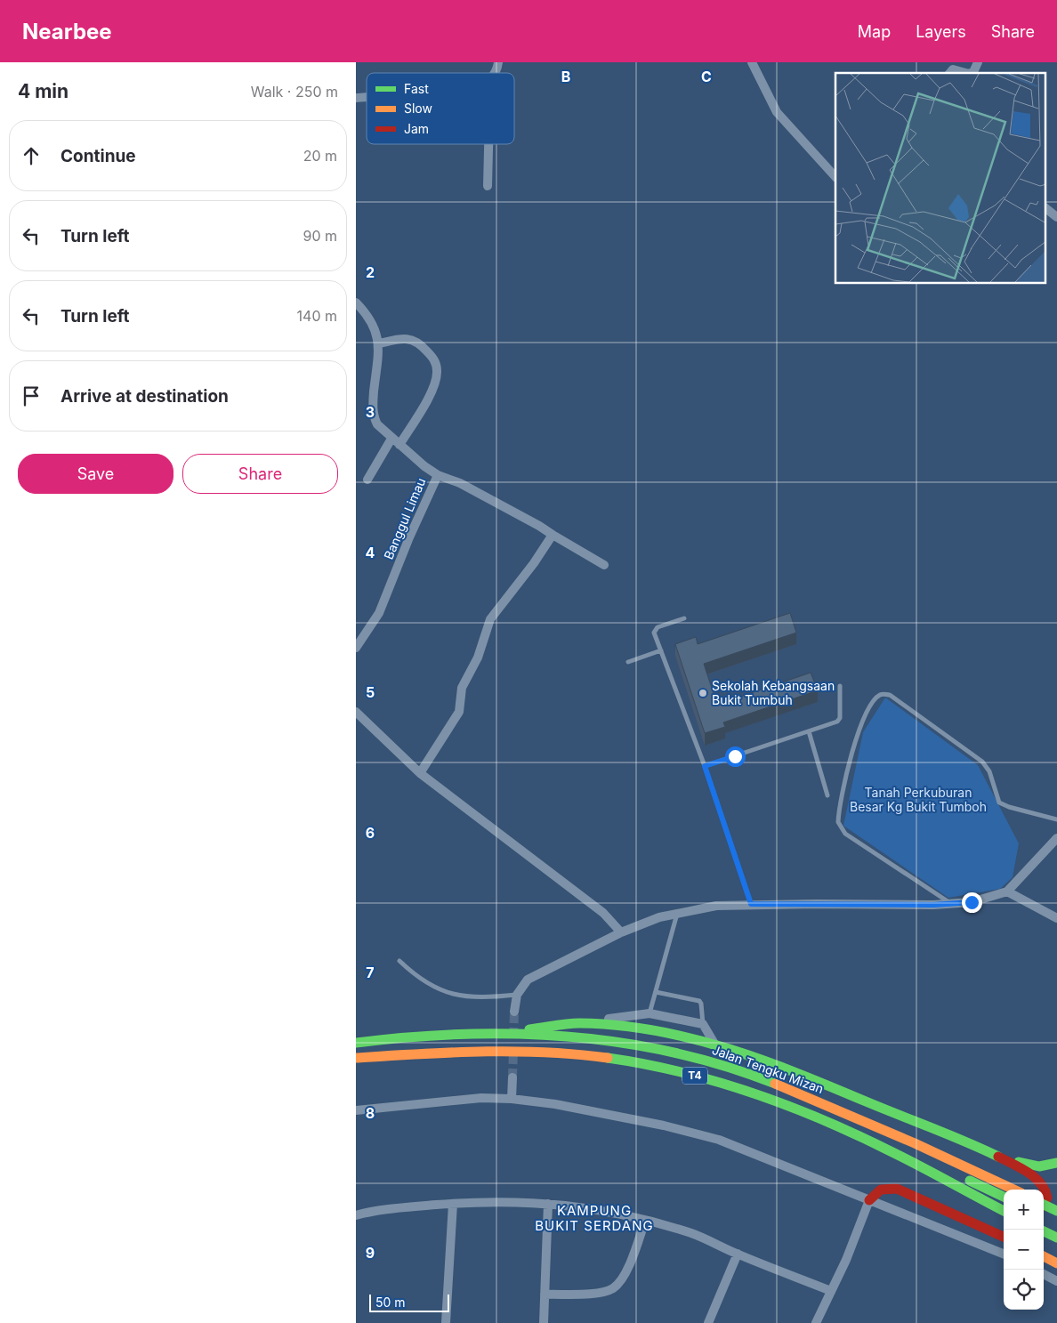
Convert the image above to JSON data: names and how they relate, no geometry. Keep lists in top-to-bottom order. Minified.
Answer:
{"streets":{"highway":["Jalan Tengku Mizan","T4"],"street":["Banggul Limau"]},"districts":["KAMPUNG BUKIT SERDANG"],"parks":["Tanah Perkuburan Besar Kg Bukit Tumboh"],"places":["Sekolah Kebangsaan Bukit Tumbuh"],"legend":["Fast","Slow","Jam"],"scale_bar":"50 m","page":{"header":"Nearbee","nav":["Map","Layers","Share"],"heading":["4 min","Walk · 250 m"],"list":[["Continue","20 m"],["Turn left","90 m"],["Turn left","140 m"],"Arrive at destination"],"buttons":["Save","Share"],"map_buttons":["+","−"],"scale":"50 m"},"grid":{"columns":["B","C"],"rows":["2","3","4","5","6","7","8","9"]}}
